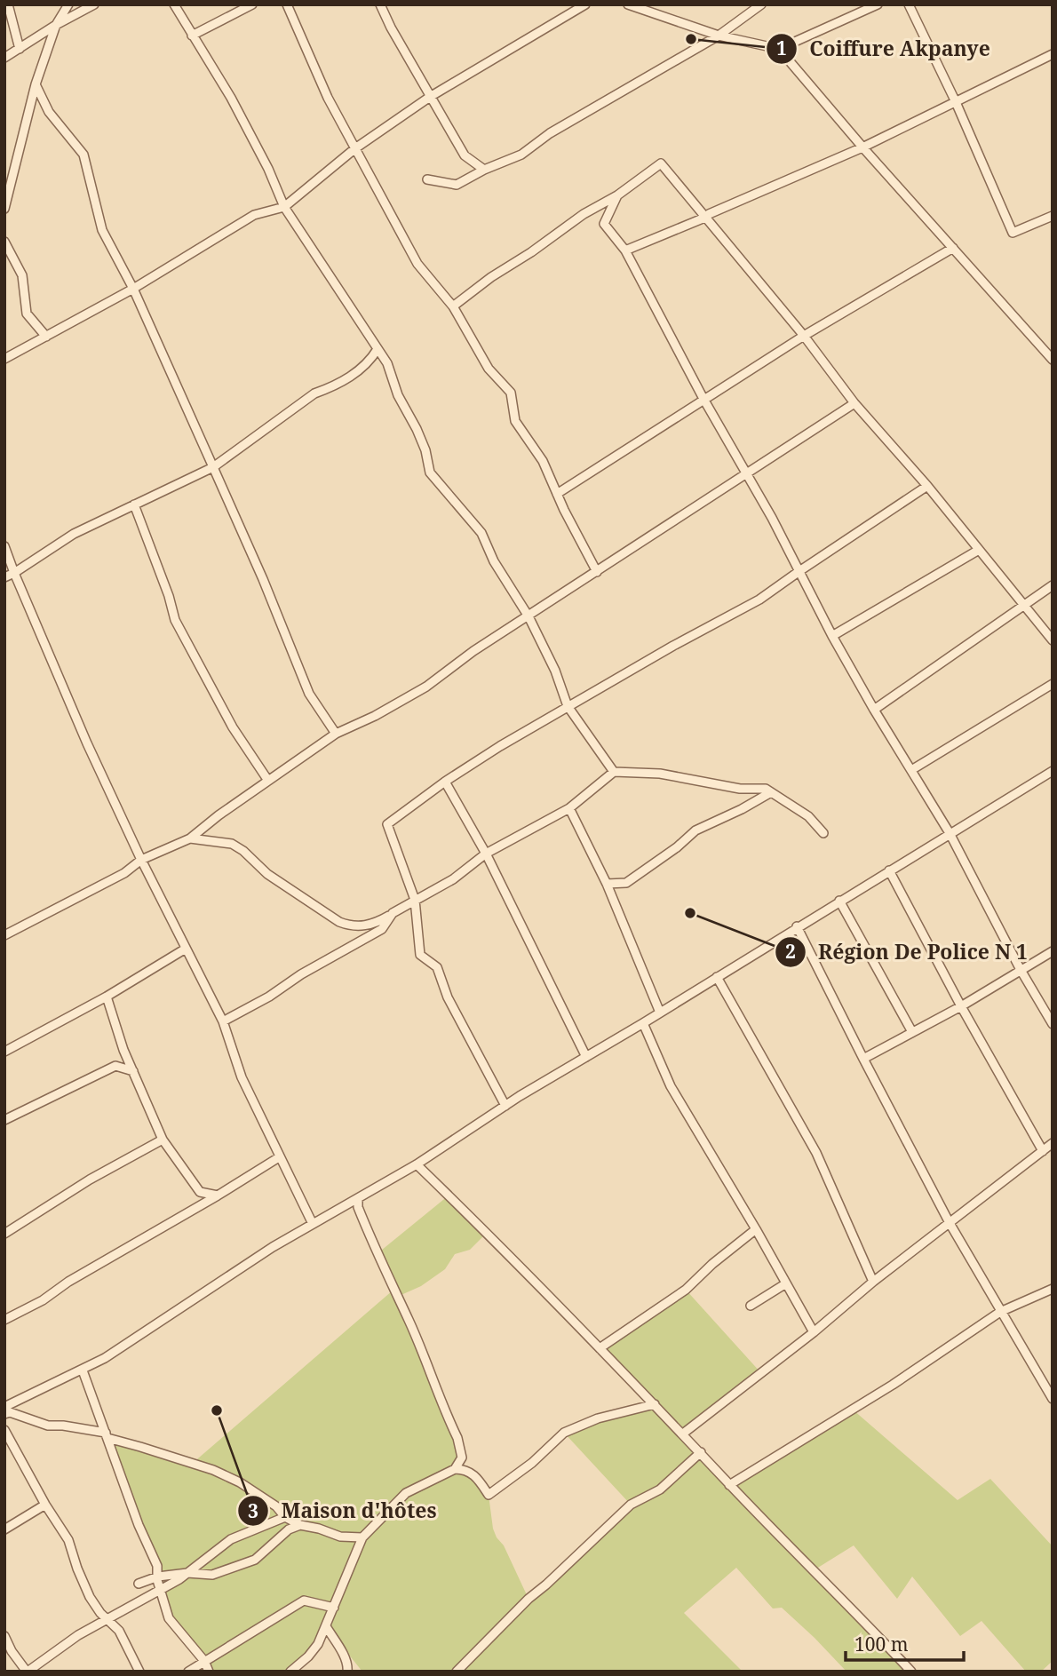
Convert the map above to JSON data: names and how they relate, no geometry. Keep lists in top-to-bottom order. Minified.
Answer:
{"places":["Coiffure Akpanye","Région De Police N 1","Maison d'hôtes"],"scale_bar":"100 m"}
